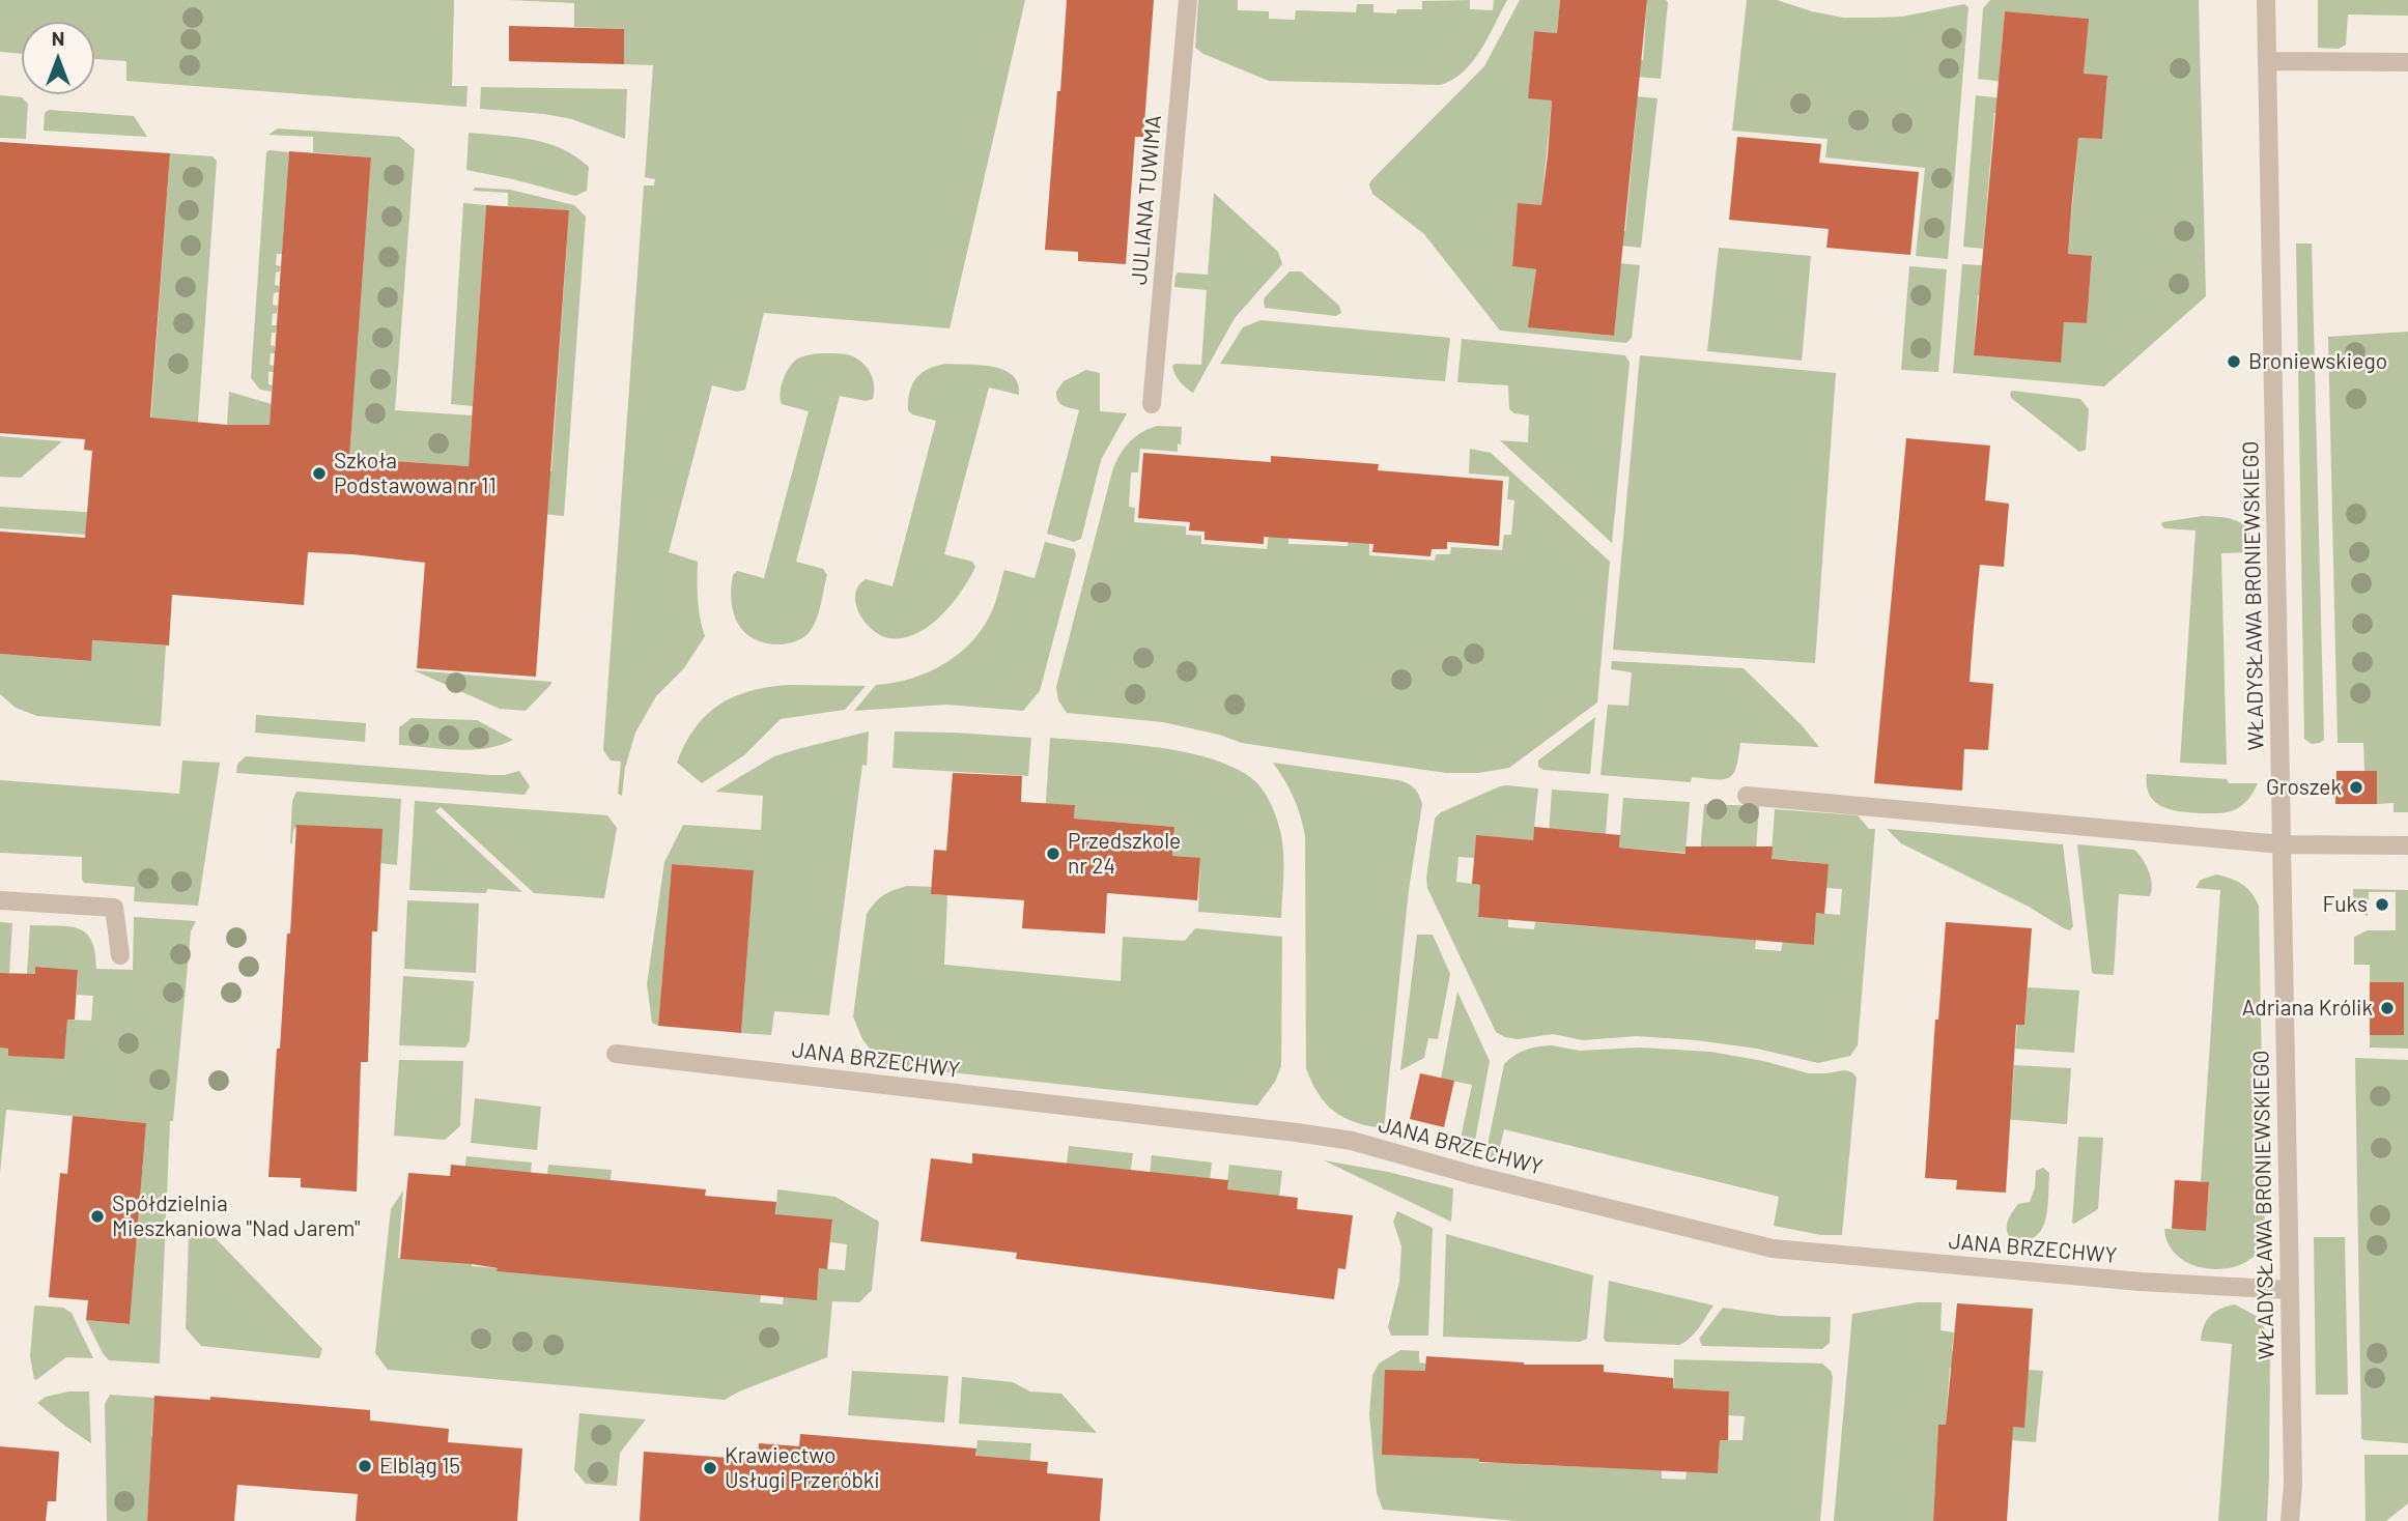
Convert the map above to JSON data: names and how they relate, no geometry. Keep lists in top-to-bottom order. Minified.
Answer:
{"streets":{"street":["JULIANA TUWIMA","WŁADYSŁAWA BRONIEWSKIEGO","JANA BRZECHWY"]},"crossings":[["WŁADYSŁAWA BRONIEWSKIEGO","JANA BRZECHWY"]],"places":["Broniewskiego","Szkoła Podstawowa nr 11","Groszek","Przedszkole nr 24","Fuks","Adriana Królik","Spółdzielnia Mieszkaniowa \"Nad Jarem\"","Elbląg 15","Krawiectwo Usługi Przeróbki"],"north":"top"}
